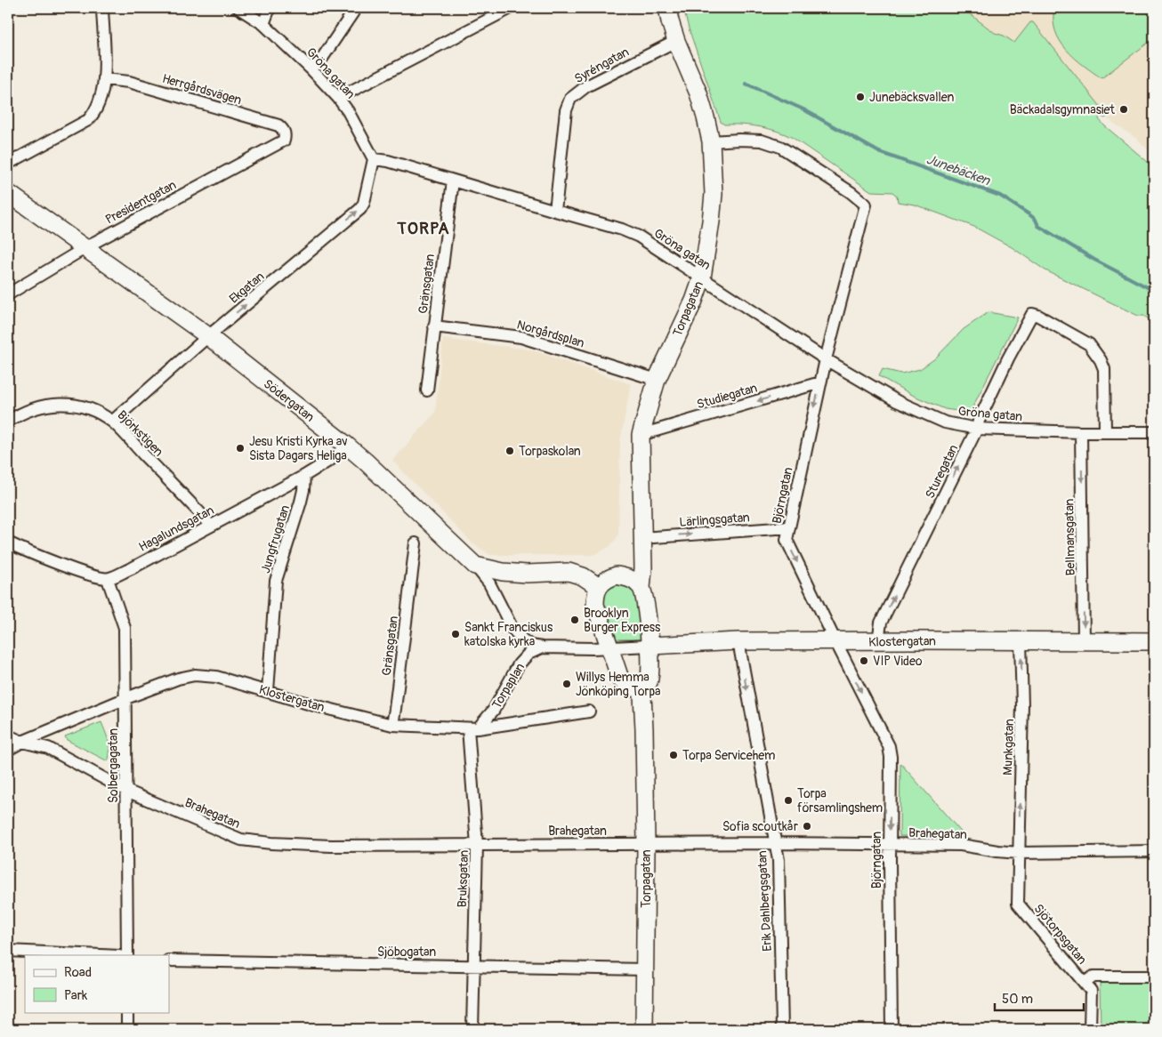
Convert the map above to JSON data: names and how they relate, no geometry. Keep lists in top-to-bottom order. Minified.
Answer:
{"streets":{"street":["Syréngatan","Gröna gatan","Herrgårdsvägen","Presidentgatan","Gränsgatan","Ekgatan","Torpagatan","Norgårdsplan","Studiegatan","Södergatan","Björkstigen","Sturegatan","Björngatan","Lärlingsgatan","Hagalundsgatan","Bellmansgatan","Jungfrugatan","Klostergatan","Torpaplan","Munkgatan","Solbergagatan","Brahegatan","Bruksgatan","Erik Dahlbergsgatan","Sjötorpsgatan","Sjöbogatan"]},"crossings":[["Syréngatan","Gröna gatan"],["Syréngatan","Torpagatan"],["Gröna gatan","Gränsgatan"],["Gröna gatan","Ekgatan"],["Gröna gatan","Torpagatan"],["Gröna gatan","Sturegatan"],["Gröna gatan","Björngatan"],["Gröna gatan","Bellmansgatan"],["Herrgårdsvägen","Presidentgatan"],["Presidentgatan","Södergatan"],["Gränsgatan","Norgårdsplan"],["Gränsgatan","Klostergatan"],["Ekgatan","Södergatan"],["Ekgatan","Björkstigen"],["Torpagatan","Norgårdsplan"],["Torpagatan","Studiegatan"],["Torpagatan","Björngatan"],["Torpagatan","Lärlingsgatan"],["Torpagatan","Brahegatan"],["Torpagatan","Sjöbogatan"],["Studiegatan","Björngatan"],["Södergatan","Hagalundsgatan"],["Björkstigen","Hagalundsgatan"],["Sturegatan","Klostergatan"],["Björngatan","Lärlingsgatan"],["Björngatan","Klostergatan"],["Björngatan","Brahegatan"],["Hagalundsgatan","Jungfrugatan"],["Hagalundsgatan","Solbergagatan"],["Bellmansgatan","Klostergatan"],["Jungfrugatan","Klostergatan"],["Klostergatan","Torpaplan"],["Klostergatan","Munkgatan"],["Klostergatan","Solbergagatan"],["Klostergatan","Brahegatan"],["Klostergatan","Bruksgatan"],["Klostergatan","Erik Dahlbergsgatan"],["Torpaplan","Bruksgatan"],["Munkgatan","Brahegatan"],["Munkgatan","Sjötorpsgatan"],["Solbergagatan","Brahegatan"],["Brahegatan","Bruksgatan"],["Brahegatan","Erik Dahlbergsgatan"],["Brahegatan","Sjötorpsgatan"],["Bruksgatan","Sjöbogatan"]],"one_way":["Ekgatan","Studiegatan","Sturegatan","Björngatan","Lärlingsgatan","Bellmansgatan","Munkgatan","Erik Dahlbergsgatan"],"districts":["TORPA"],"water":["Junebäcken"],"places":["Junebäcksvallen","Bäckadalsgymnasiet","Jesu Kristi Kyrka av Sista Dagars Heliga","Torpaskolan","Brooklyn Burger Express","Sankt Franciskus katolska kyrka","VIP Video","Willys Hemma Jönköping Torpa","Torpa Servicehem","Torpa församlingshem","Sofia scoutkår"],"legend":["Road","Park"],"scale_bar":"50 m"}
